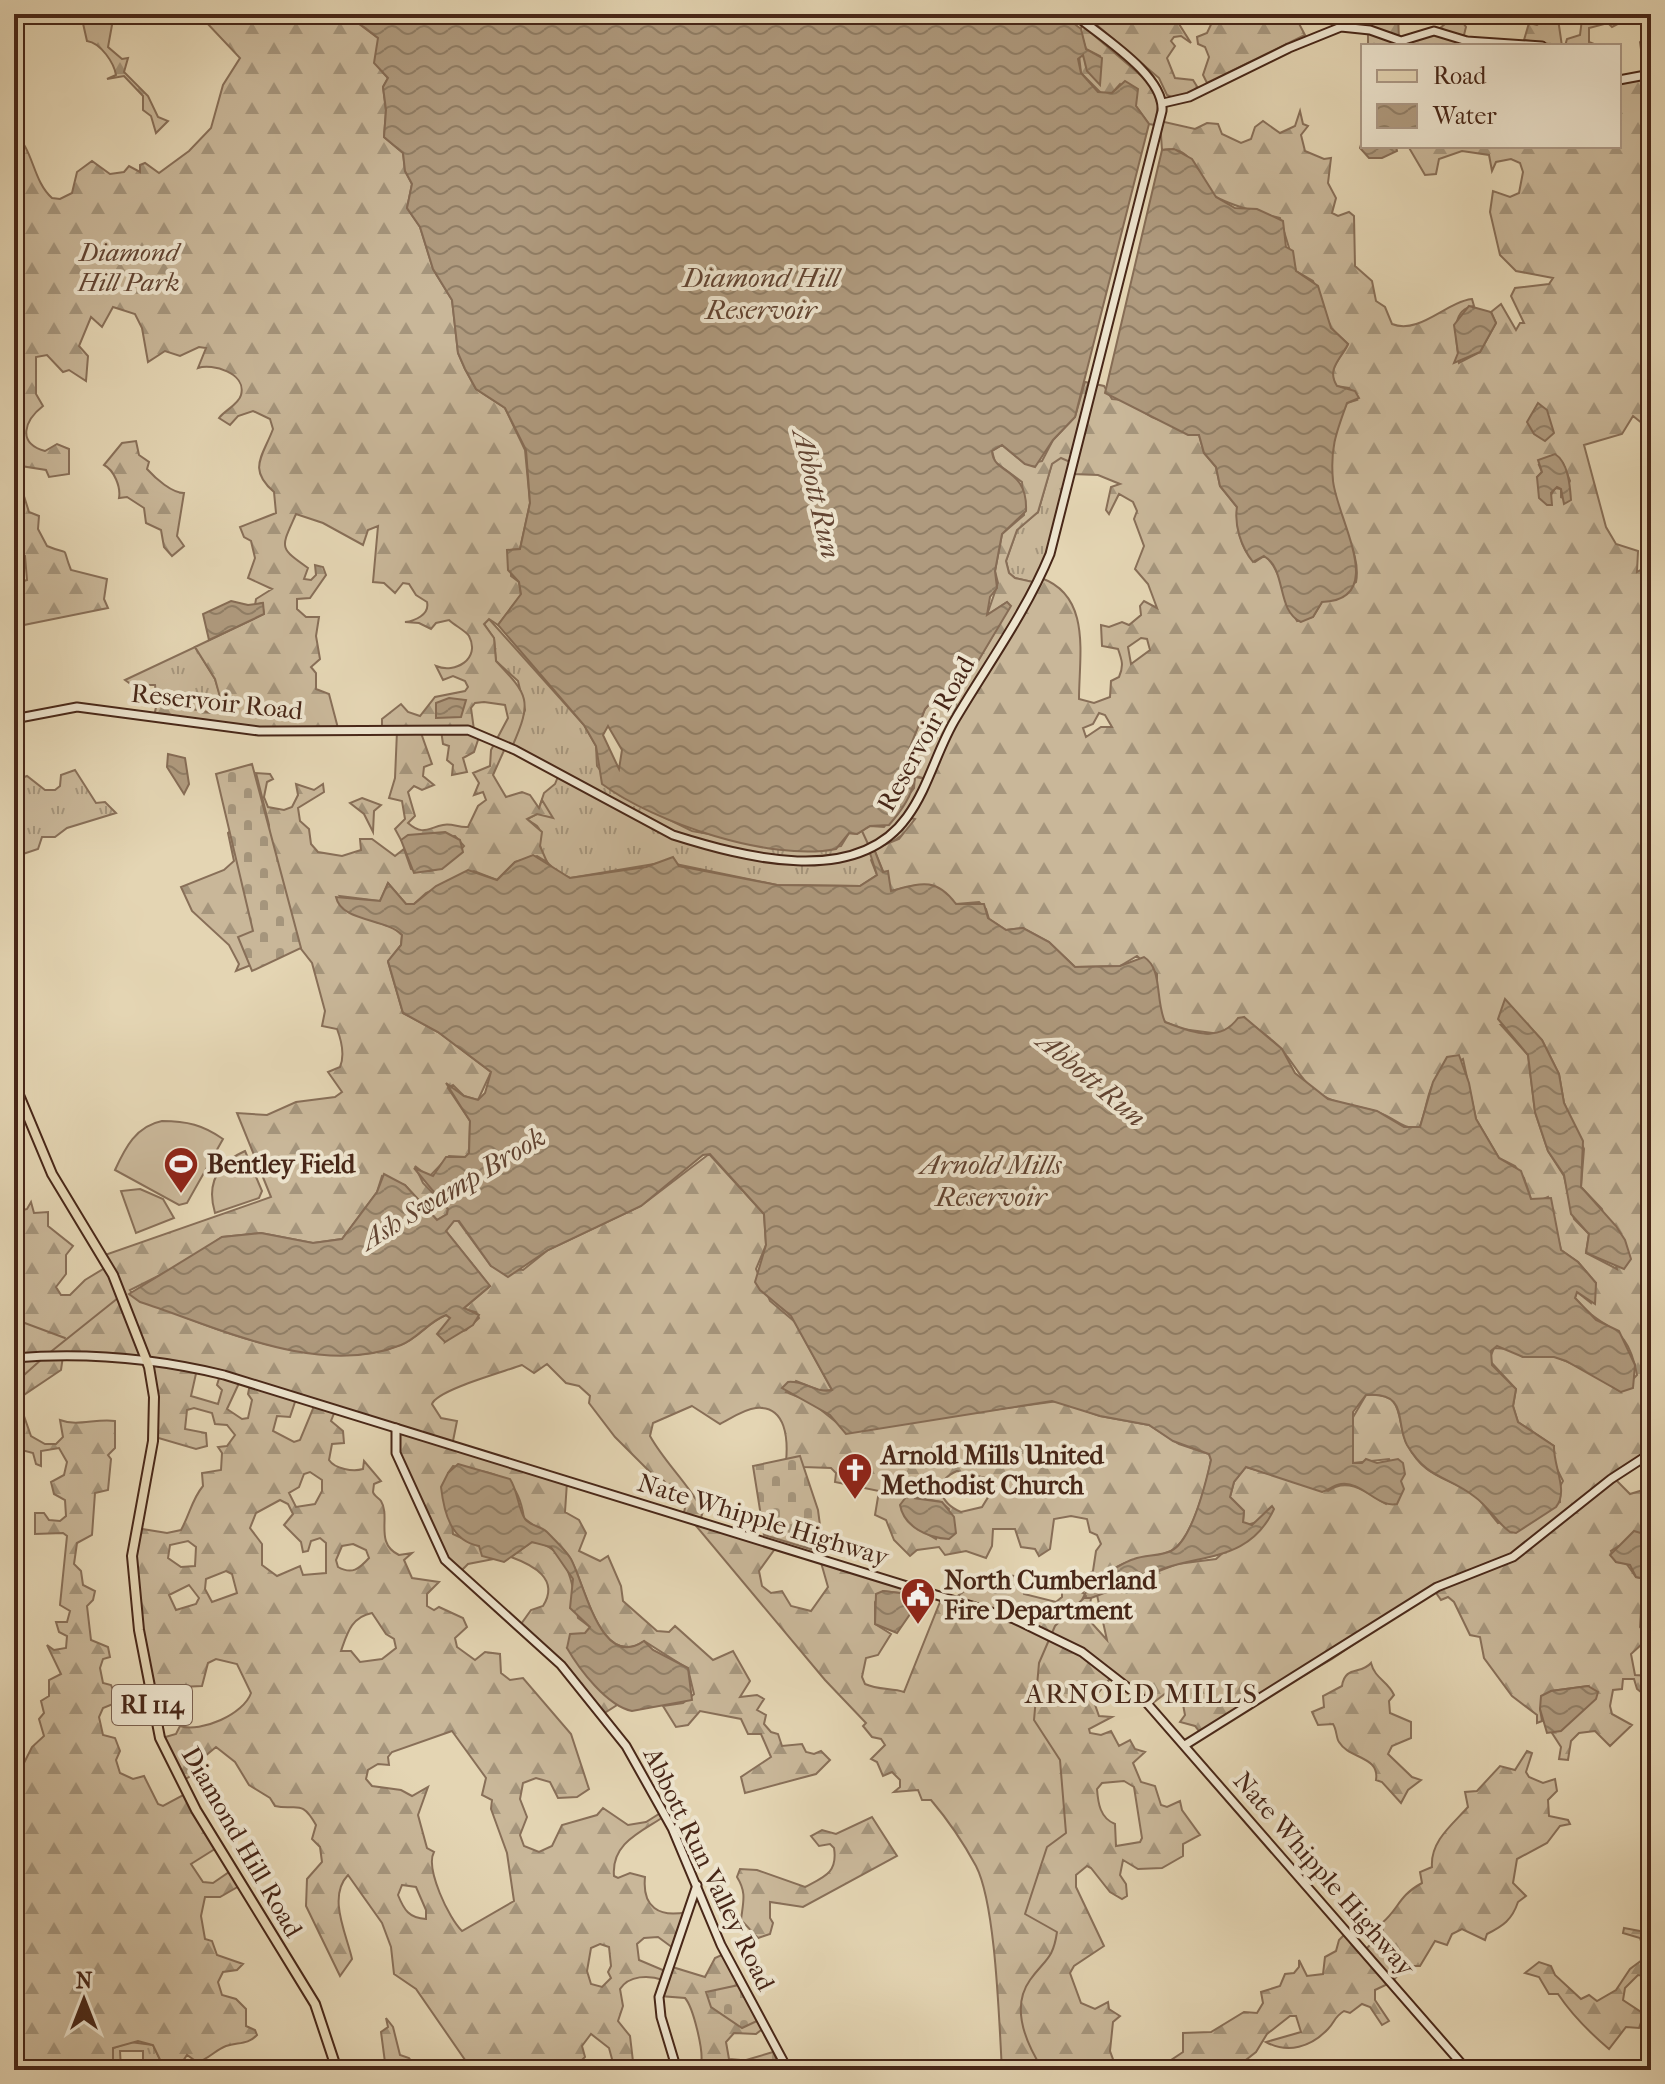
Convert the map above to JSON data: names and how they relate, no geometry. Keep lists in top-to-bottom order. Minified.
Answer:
{"streets":{"main road":["RI 114","Diamond Hill Road"],"street":["Reservoir Road","Nate Whipple Highway","Abbott Run Valley Road"]},"crossings":[["Nate Whipple Highway","Diamond Hill Road"],["Nate Whipple Highway","Abbott Run Valley Road"]],"districts":["ARNOLD MILLS"],"water":["Diamond Hill Reservoir","Abbott Run","Arnold Mills Reservoir","Ash Swamp Brook"],"parks":["Diamond Hill Park"],"places":{"sports":["Bentley Field"],"church":["Arnold Mills United Methodist Church"],"public building":["North Cumberland Fire Department"]},"legend":["Road","Water"],"north":"top"}
